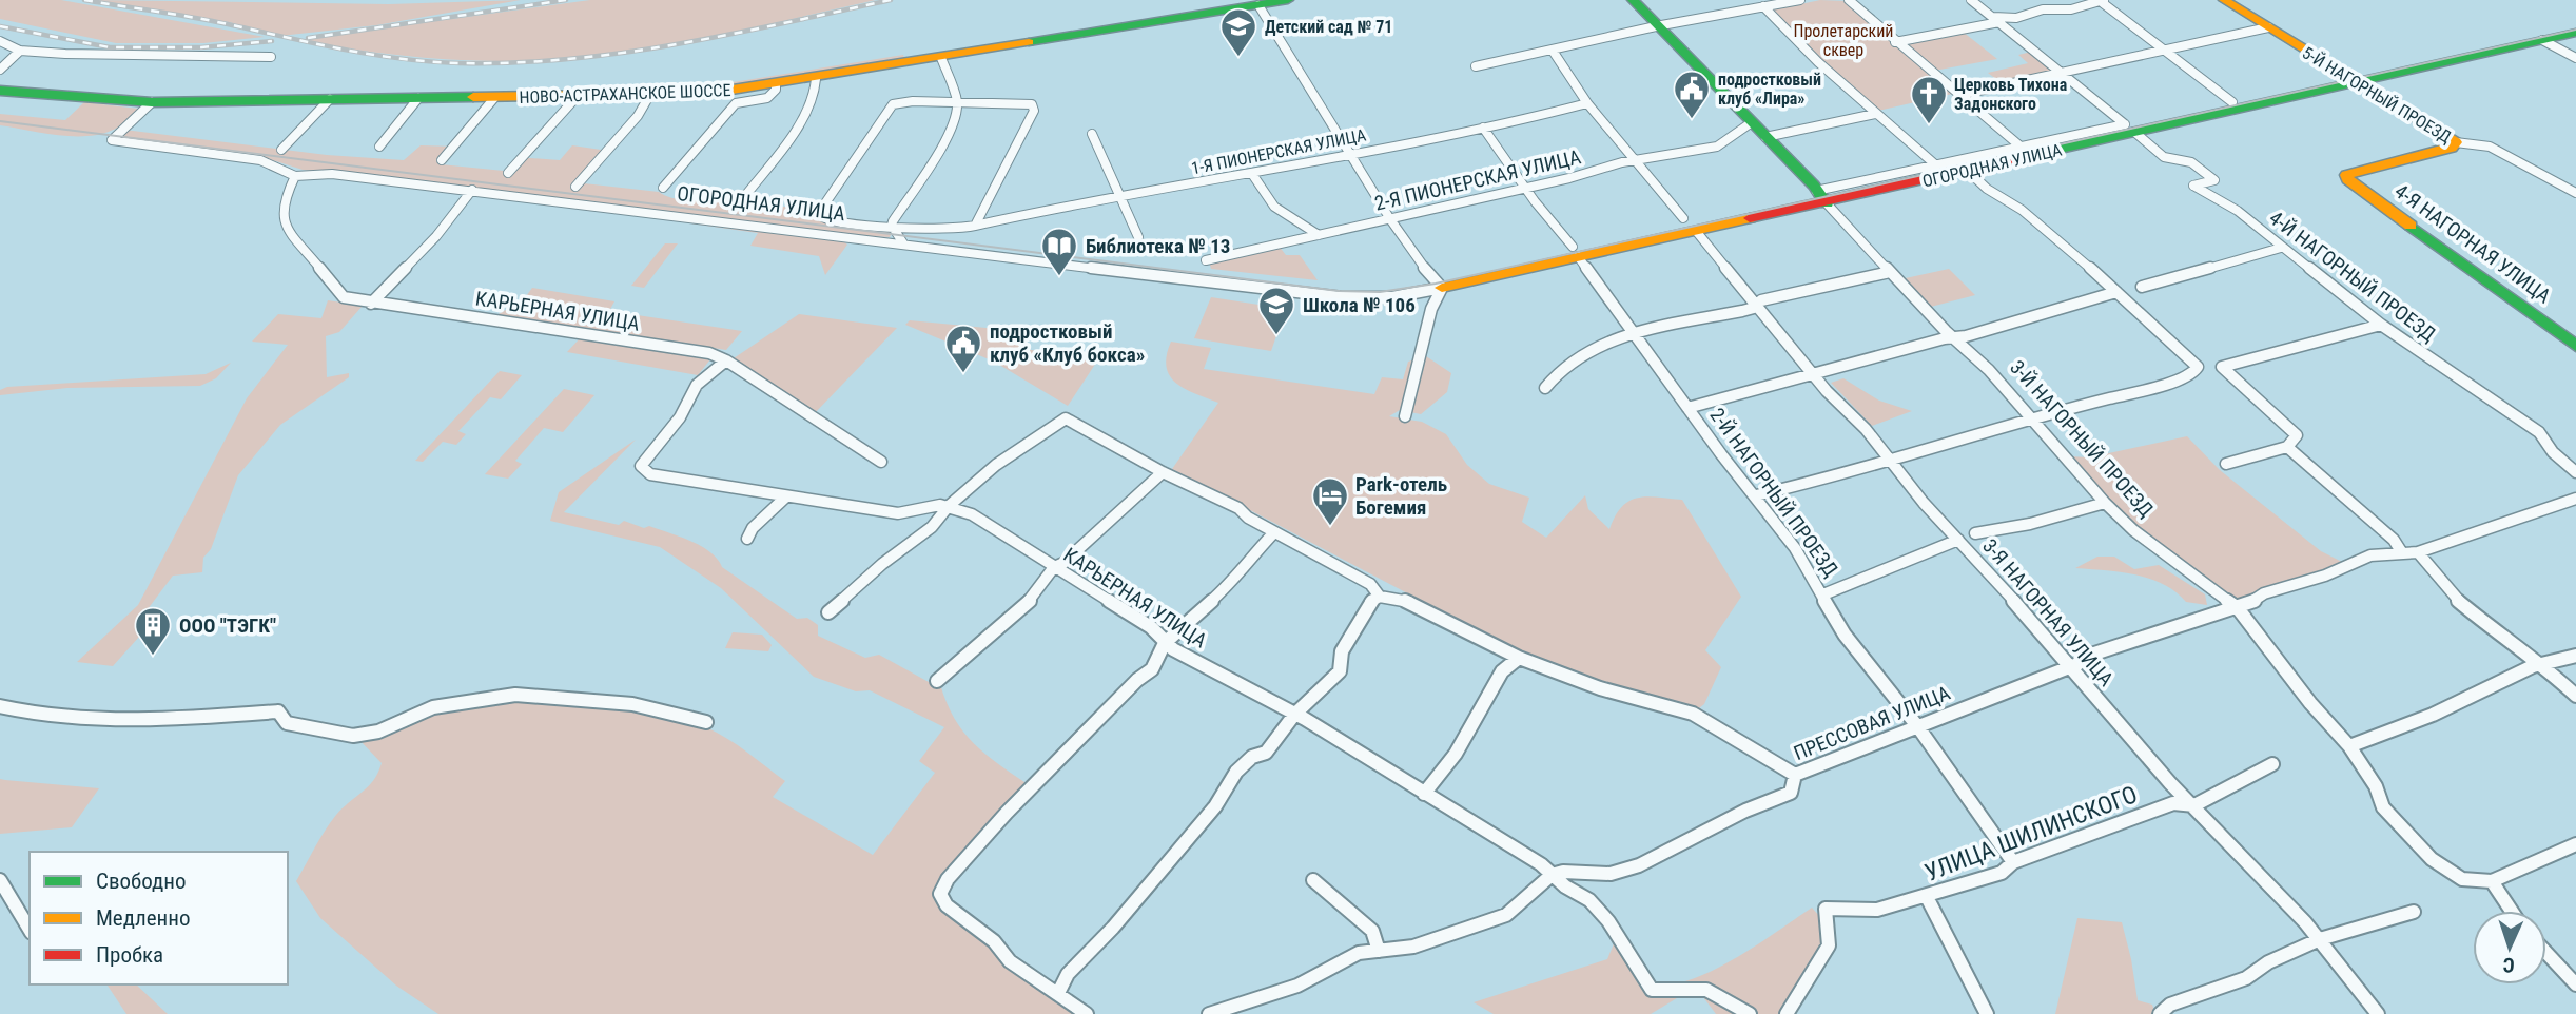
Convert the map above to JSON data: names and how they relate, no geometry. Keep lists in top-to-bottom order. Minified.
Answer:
{"streets":{"street":["НОВО-АСТРАХАНСКОЕ ШОССЕ","5-Й НАГОРНЫЙ ПРОЕЗД","1-Я ПИОНЕРСКАЯ УЛИЦА","ОГОРОДНАЯ УЛИЦА","2-Я ПИОНЕРСКАЯ УЛИЦА","4-Я НАГОРНАЯ УЛИЦА","4-Й НАГОРНЫЙ ПРОЕЗД","КАРЬЕРНАЯ УЛИЦА","3-Й НАГОРНЫЙ ПРОЕЗД","2-Й НАГОРНЫЙ ПРОЕЗД","3-Я НАГОРНАЯ УЛИЦА","ПРЕССОВАЯ УЛИЦА","УЛИЦА ШИЛИНСКОГО"]},"crossings":[["НОВО-АСТРАХАНСКОЕ ШОССЕ","ОГОРОДНАЯ УЛИЦА"],["5-Й НАГОРНЫЙ ПРОЕЗД","ОГОРОДНАЯ УЛИЦА"],["5-Й НАГОРНЫЙ ПРОЕЗД","4-Я НАГОРНАЯ УЛИЦА"],["1-Я ПИОНЕРСКАЯ УЛИЦА","2-Й НАГОРНЫЙ ПРОЕЗД"],["ОГОРОДНАЯ УЛИЦА","4-Й НАГОРНЫЙ ПРОЕЗД"],["ОГОРОДНАЯ УЛИЦА","КАРЬЕРНАЯ УЛИЦА"],["ОГОРОДНАЯ УЛИЦА","3-Й НАГОРНЫЙ ПРОЕЗД"],["ОГОРОДНАЯ УЛИЦА","2-Й НАГОРНЫЙ ПРОЕЗД"],["ОГОРОДНАЯ УЛИЦА","3-Я НАГОРНАЯ УЛИЦА"],["2-Я ПИОНЕРСКАЯ УЛИЦА","3-Й НАГОРНЫЙ ПРОЕЗД"],["2-Я ПИОНЕРСКАЯ УЛИЦА","2-Й НАГОРНЫЙ ПРОЕЗД"],["КАРЬЕРНАЯ УЛИЦА","ПРЕССОВАЯ УЛИЦА"],["3-Й НАГОРНЫЙ ПРОЕЗД","ПРЕССОВАЯ УЛИЦА"],["2-Й НАГОРНЫЙ ПРОЕЗД","ПРЕССОВАЯ УЛИЦА"],["2-Й НАГОРНЫЙ ПРОЕЗД","УЛИЦА ШИЛИНСКОГО"],["3-Я НАГОРНАЯ УЛИЦА","ПРЕССОВАЯ УЛИЦА"],["3-Я НАГОРНАЯ УЛИЦА","УЛИЦА ШИЛИНСКОГО"]],"parks":["Пролетарский сквер"],"places":{"school or university":["Детский сад № 71","Школа № 106"],"public building":["подростковый клуб «Лира»","подростковый клуб «Клуб бокса»"],"church":["Церковь Тихона Задонского"],"library":["Библиотека № 13"],"hotel":["Park-отель Богемия"],"building":["ООО \"ТЭГК\""]},"legend":["Свободно","Медленно","Пробка"],"north":"bottom"}
